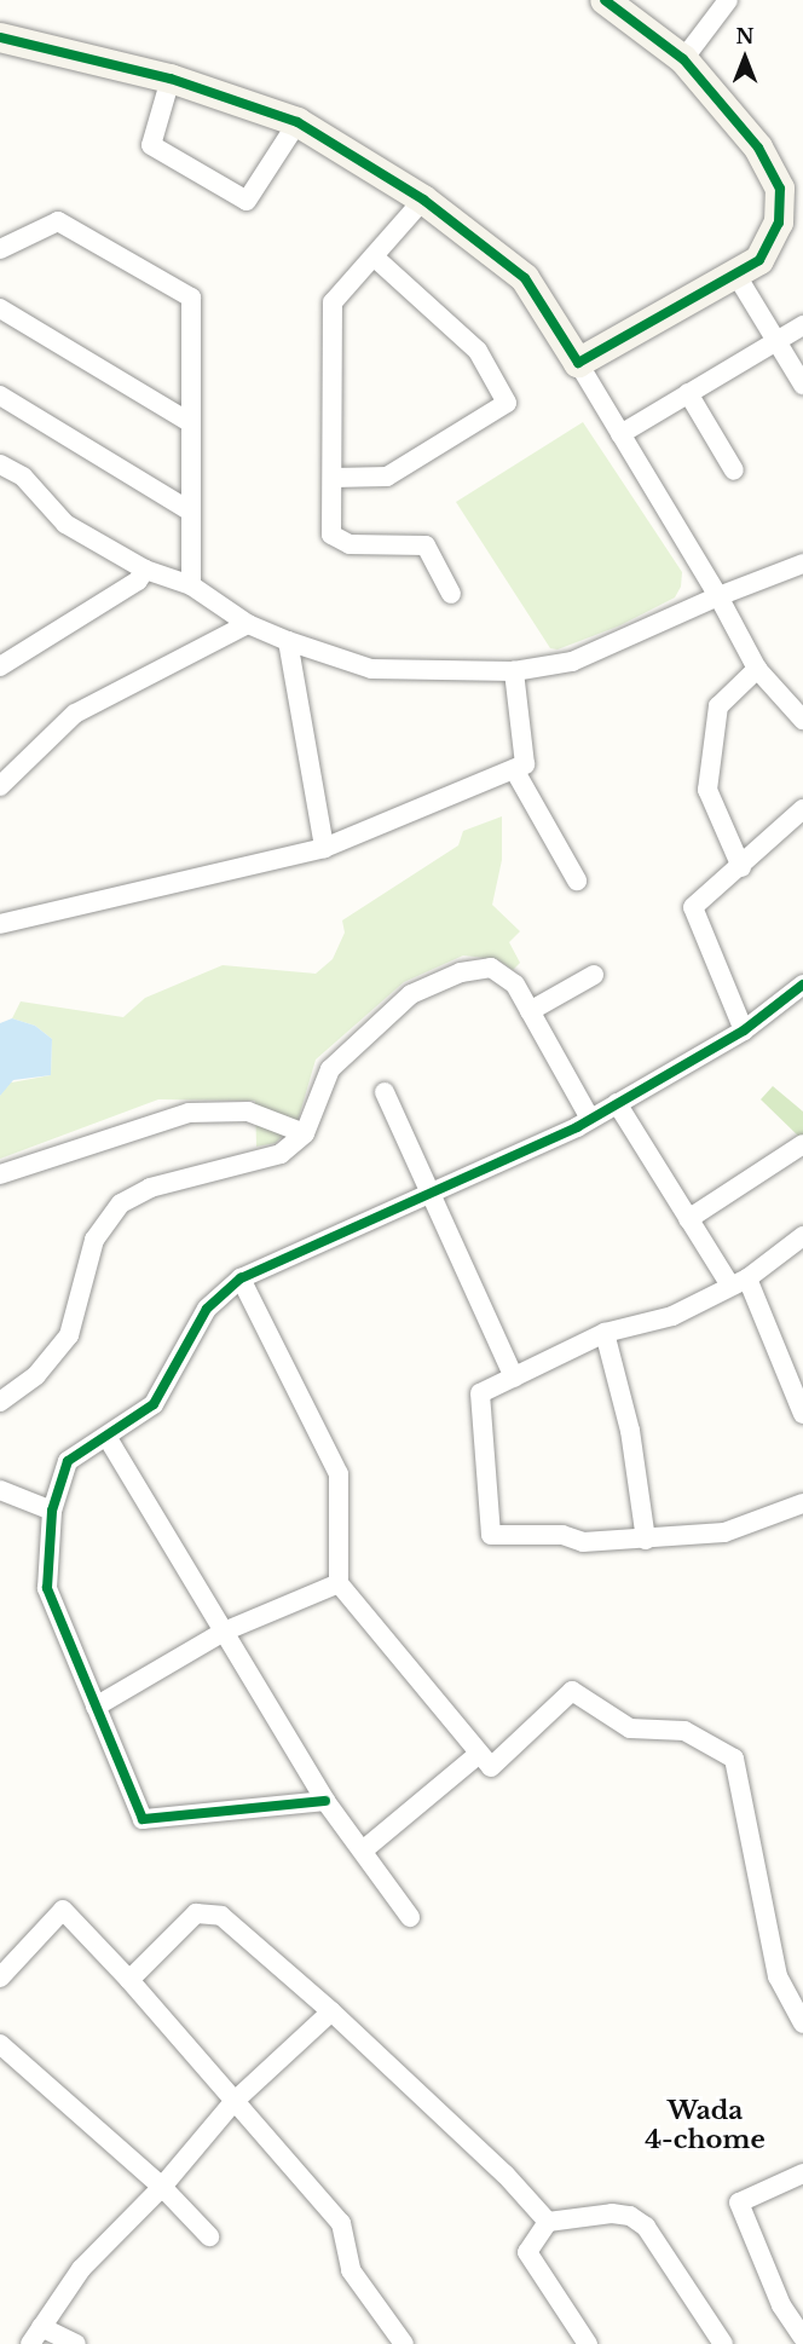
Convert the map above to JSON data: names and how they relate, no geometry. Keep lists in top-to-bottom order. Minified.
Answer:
{"districts":["Wada 4-chome"],"north":"top"}
